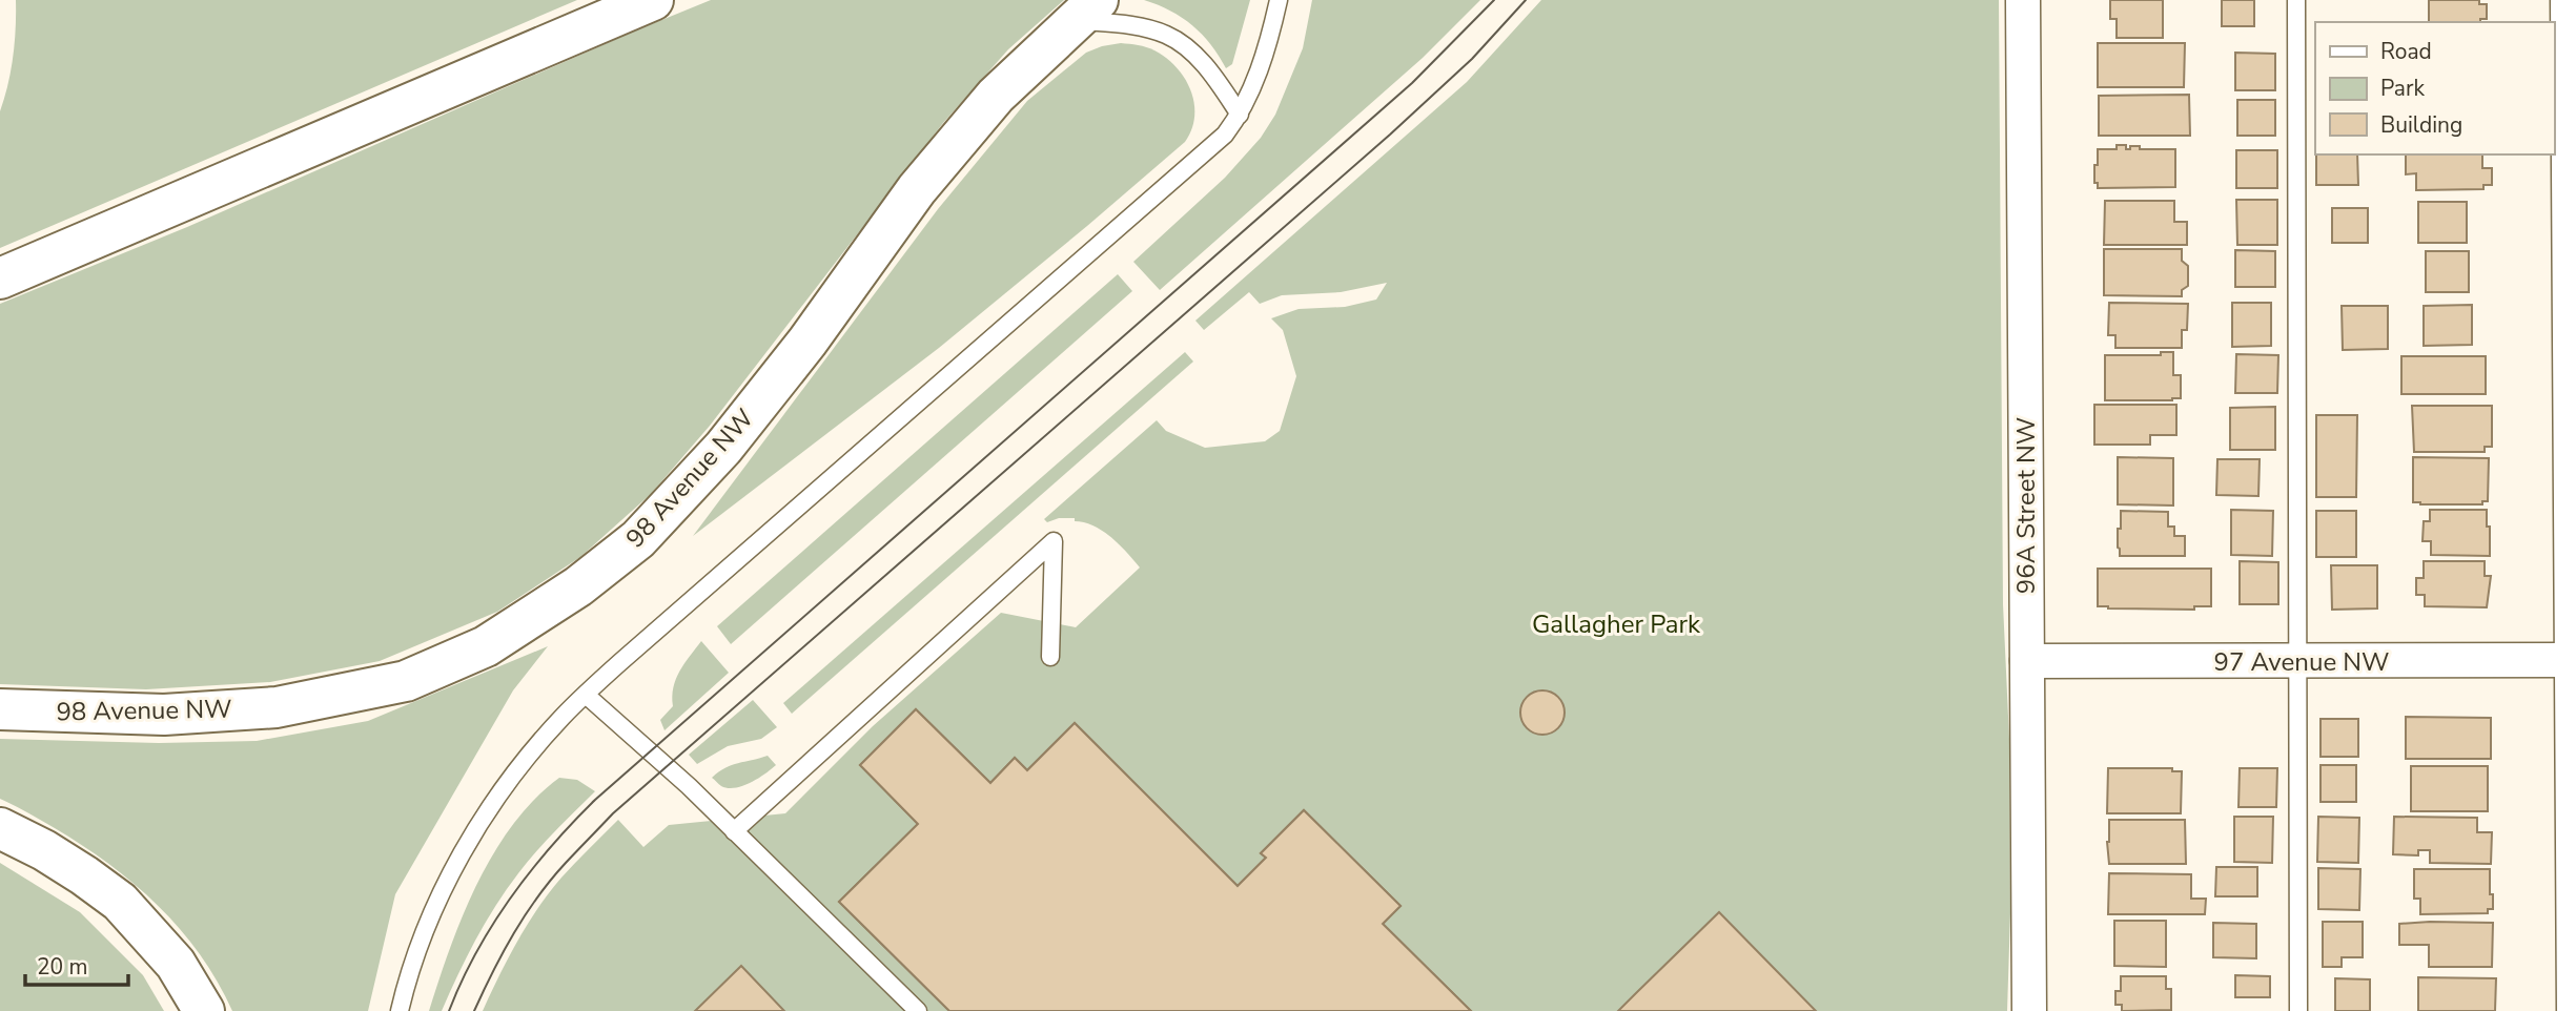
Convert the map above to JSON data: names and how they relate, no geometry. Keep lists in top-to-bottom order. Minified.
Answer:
{"streets":{"main road":["98 Avenue NW"],"street":["96A Street NW","97 Avenue NW"]},"crossings":[["96A Street NW","97 Avenue NW"]],"parks":["Gallagher Park"],"legend":["Road","Park","Building"],"scale_bar":"20 m"}
